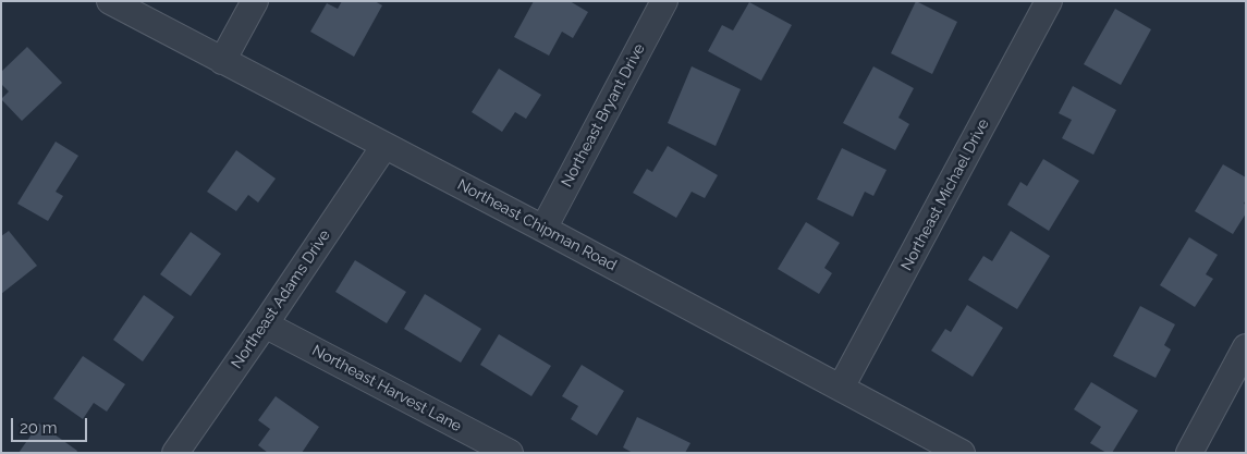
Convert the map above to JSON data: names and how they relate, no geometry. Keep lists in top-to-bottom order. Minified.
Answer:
{"streets":{"street":["Northeast Bryant Drive","Northeast Michael Drive","Northeast Chipman Road","Northeast Adams Drive","Northeast Harvest Lane"]},"crossings":[["Northeast Bryant Drive","Northeast Chipman Road"],["Northeast Michael Drive","Northeast Chipman Road"],["Northeast Chipman Road","Northeast Adams Drive"],["Northeast Adams Drive","Northeast Harvest Lane"]],"scale_bar":"20 m"}
